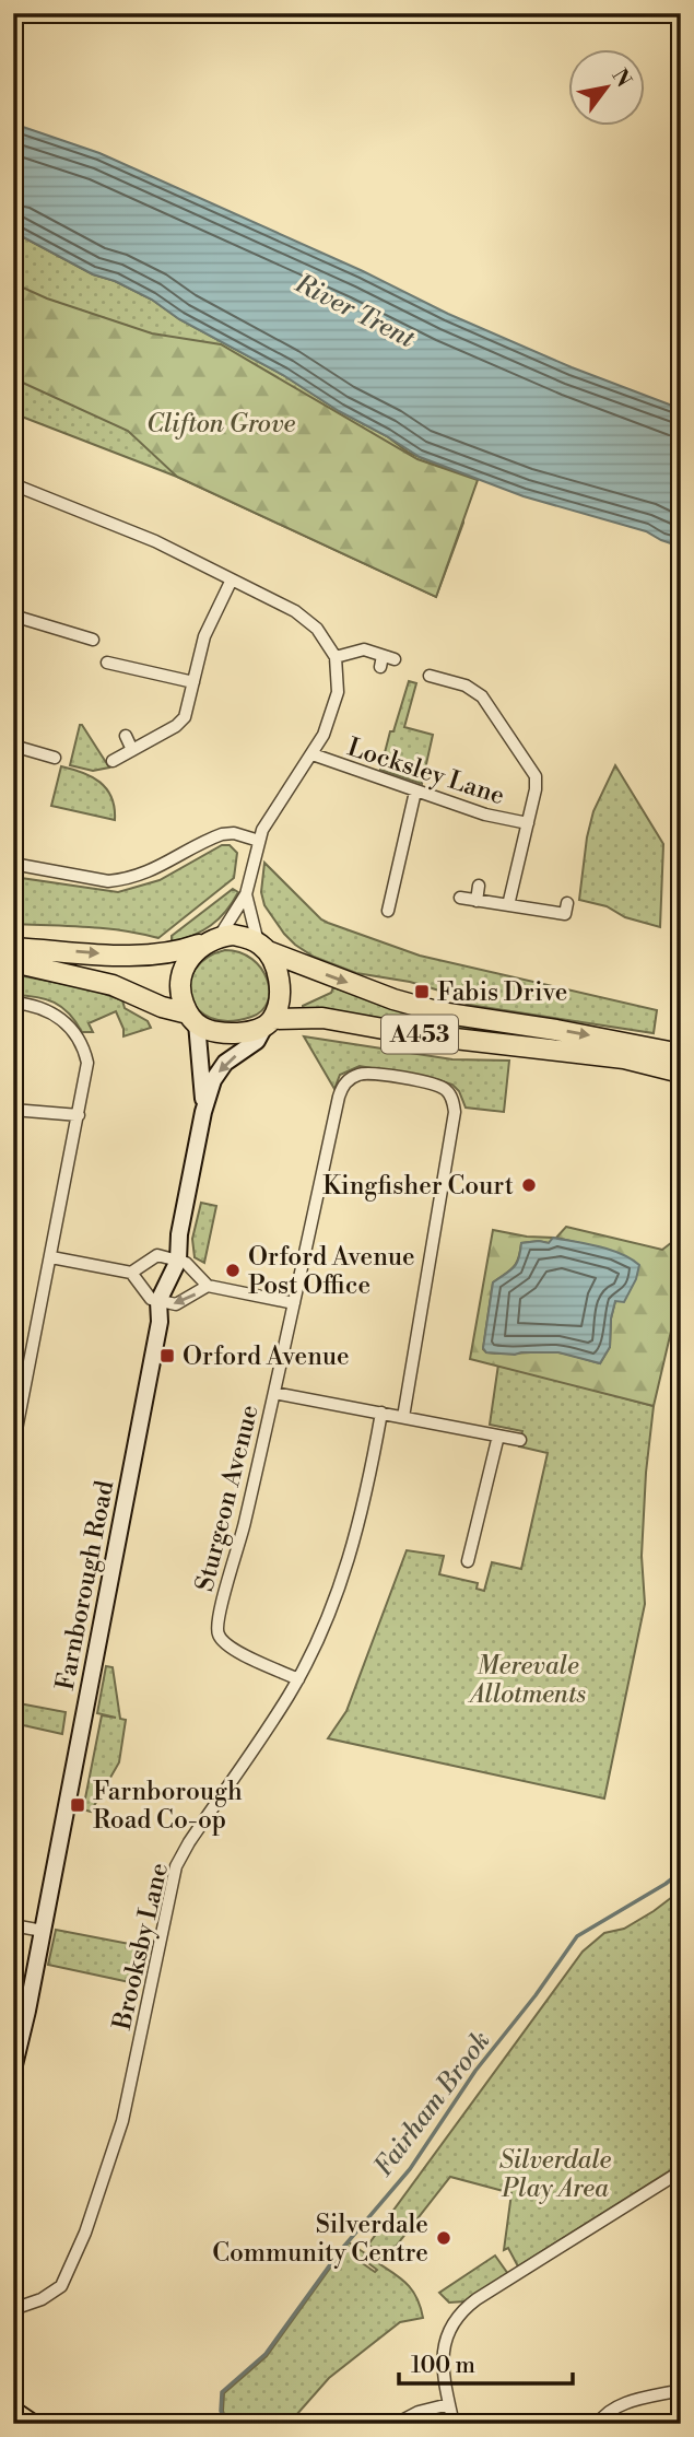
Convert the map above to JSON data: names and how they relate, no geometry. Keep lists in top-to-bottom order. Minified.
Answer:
{"streets":{"highway":["A453"],"street":["Locksley Lane","Sturgeon Avenue","Farnborough Road","Brooksby Lane"]},"crossings":[["A453","Farnborough Road"],["Sturgeon Avenue","Brooksby Lane"]],"water":["River Trent","Fairham Brook"],"parks":["Clifton Grove","Merevale Allotments","Silverdale Play Area"],"places":{"transit":["Fabis Drive","Orford Avenue","Farnborough Road Co-op"],"other":["Kingfisher Court","Orford Avenue Post Office","Silverdale Community Centre"]},"scale_bar":"100 m","north":"top right"}
